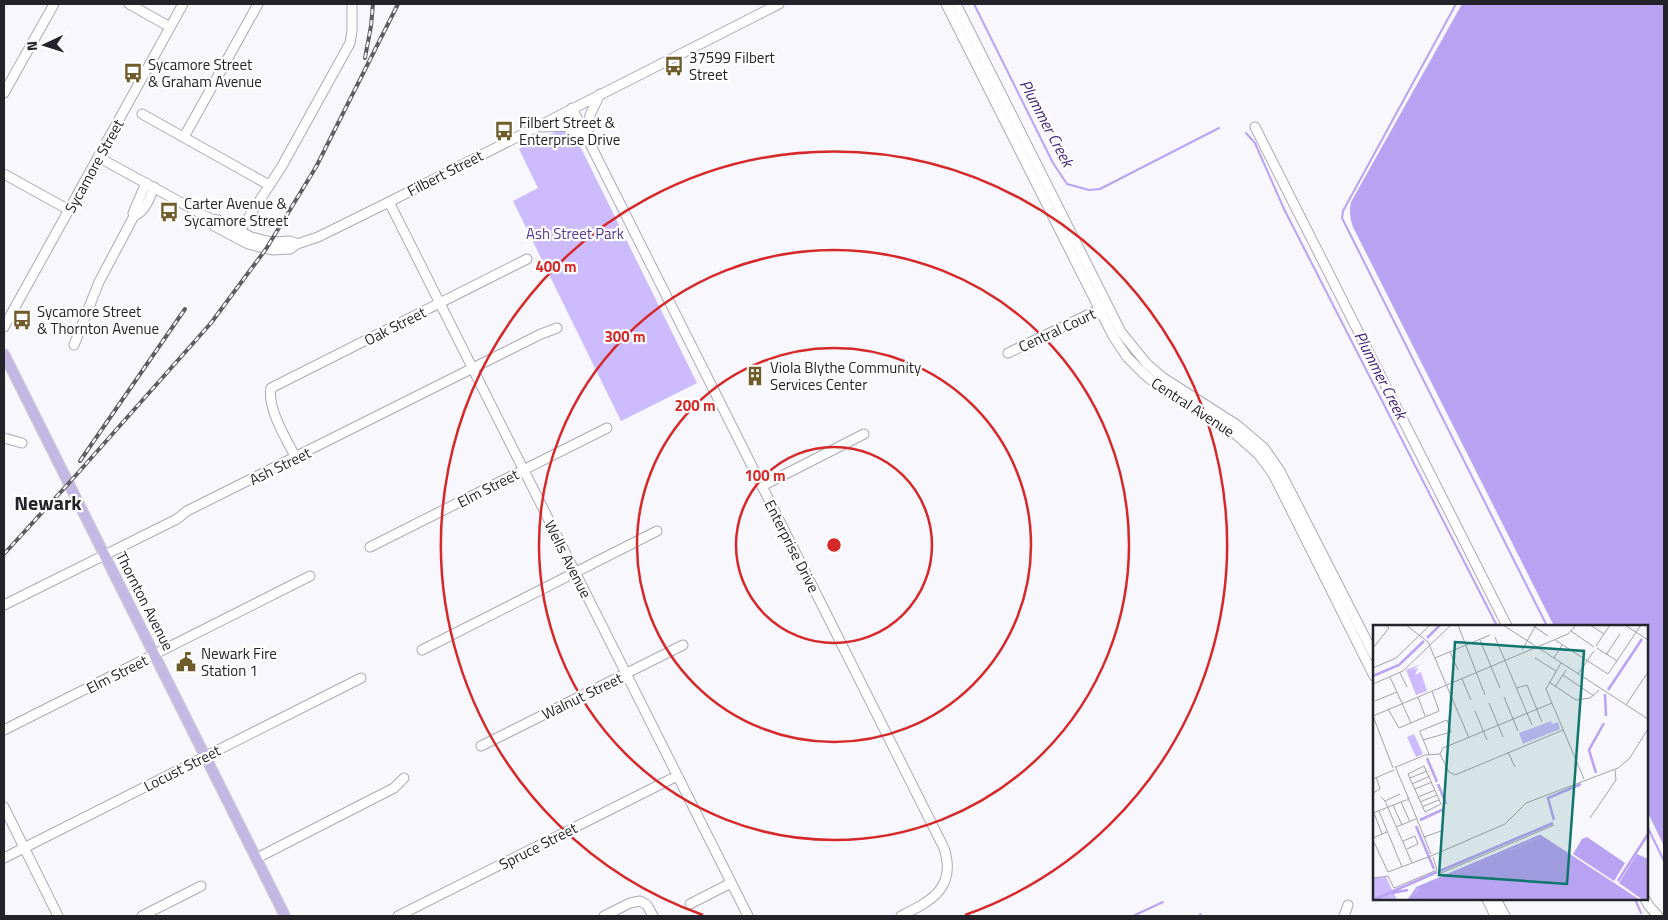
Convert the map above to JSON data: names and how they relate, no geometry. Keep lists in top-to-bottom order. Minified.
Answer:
{"streets":{"main road":["Thornton Avenue"],"street":["Sycamore Street","Filbert Street","Oak Street","Central Court","Central Avenue","Ash Street","Elm Street","Enterprise Drive","Wells Avenue","Walnut Street","Locust Street","Spruce Street"]},"crossings":[["Filbert Street","Enterprise Drive"],["Filbert Street","Wells Avenue"],["Oak Street","Ash Street"],["Oak Street","Wells Avenue"],["Central Court","Central Avenue"],["Ash Street","Wells Avenue"],["Ash Street","Thornton Avenue"],["Elm Street","Wells Avenue"],["Elm Street","Thornton Avenue"],["Wells Avenue","Walnut Street"],["Wells Avenue","Spruce Street"],["Thornton Avenue","Locust Street"]],"districts":["Newark"],"water":["Plummer Creek"],"parks":["Ash Street Park"],"places":{"bus stop":["37599 Filbert Street","Sycamore Street & Graham Avenue","Filbert Street & Enterprise Drive","Carter Avenue & Sycamore Street","Sycamore Street & Thornton Avenue"],"building":["Viola Blythe Community Services Center"],"public building":["Newark Fire Station 1"]},"north":"left","rings":["400 m","300 m","200 m","100 m"]}
